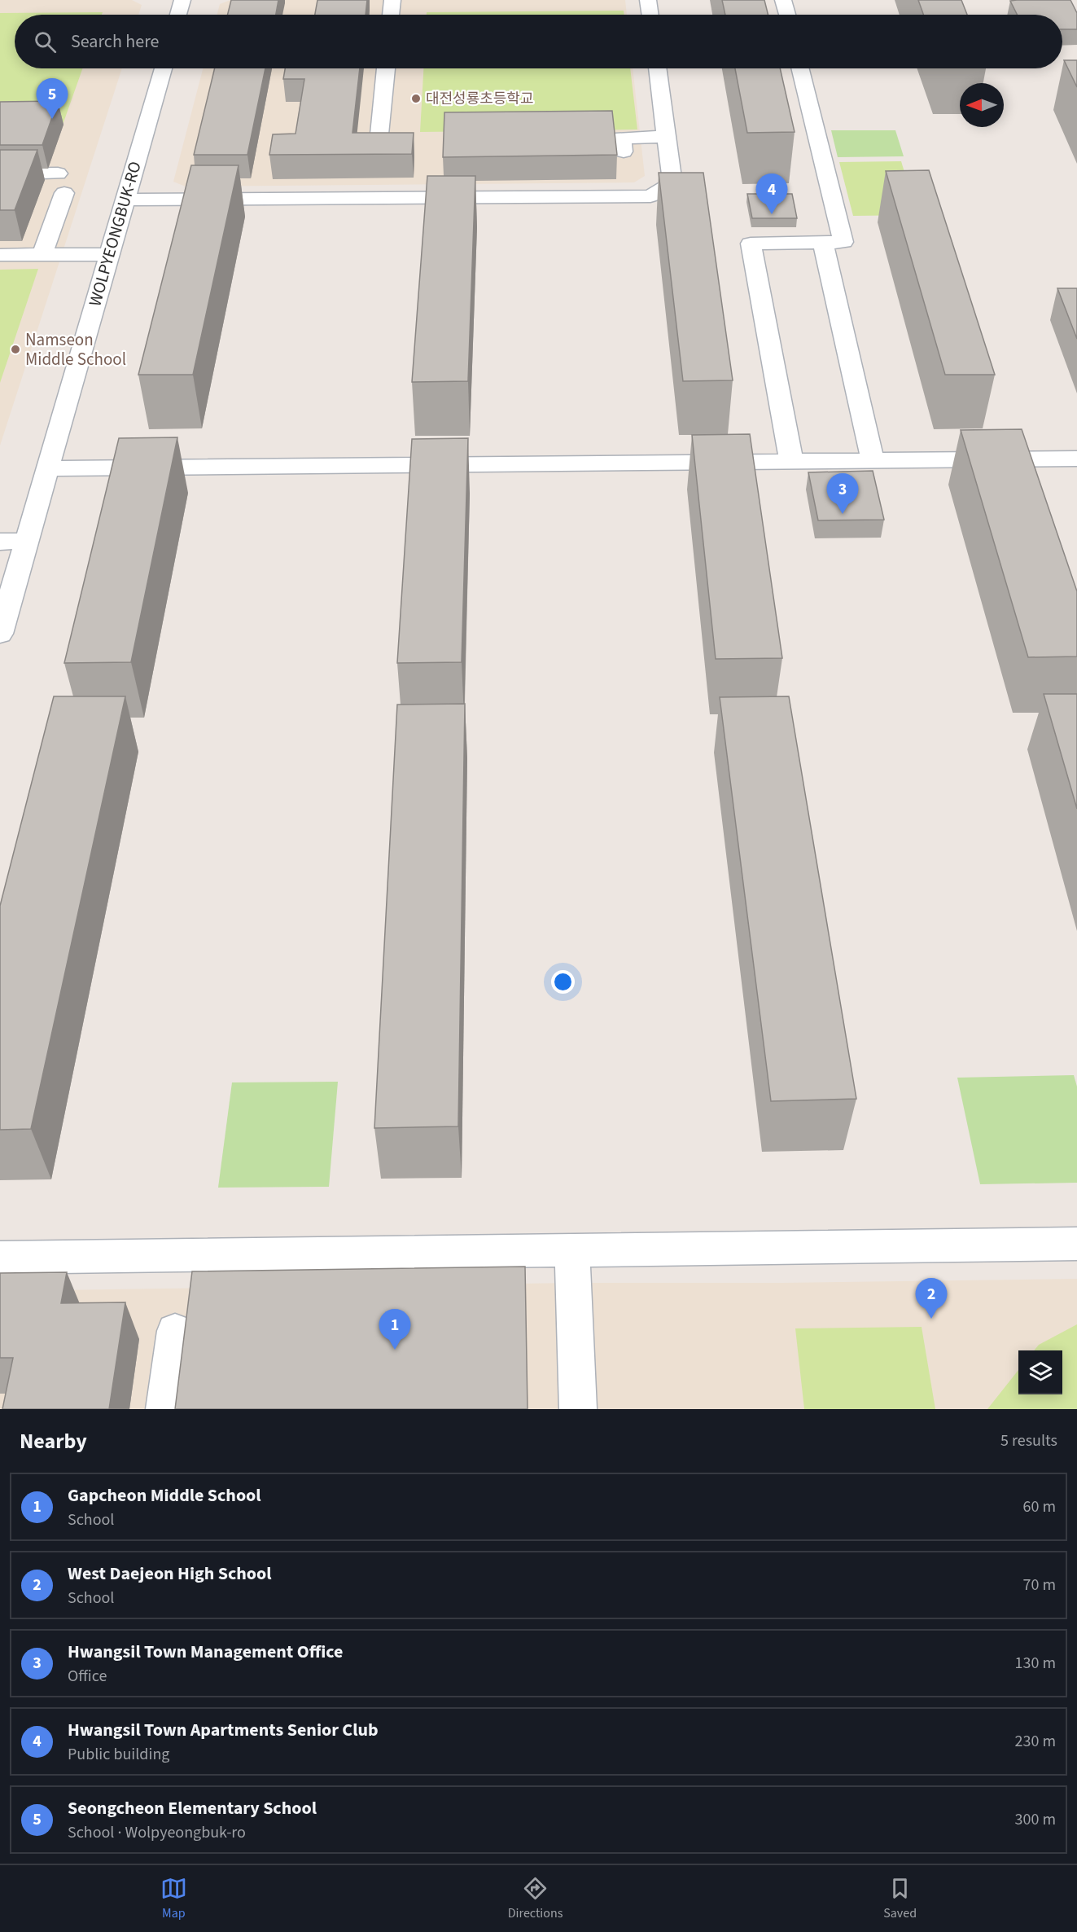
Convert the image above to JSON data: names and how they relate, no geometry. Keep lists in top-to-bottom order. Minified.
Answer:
{"streets":{"street":["WOLPYEONGBUK-RO"]},"places":["대전성룡초등학교","Namseon Middle School"],"north":"left","page":{"search":"Search here","pins":["5","4","3","2","1"],"heading":["Nearby","5 results"],"list":[{"mark":"1","name":"Gapcheon Middle School","note":"School","value":"60 m"},{"mark":"2","name":"West Daejeon High School","note":"School","value":"70 m"},{"mark":"3","name":"Hwangsil Town Management Office","note":"Office","value":"130 m"},{"mark":"4","name":"Hwangsil Town Apartments Senior Club","note":"Public building","value":"230 m"},{"mark":"5","name":"Seongcheon Elementary School","note":"School · Wolpyeongbuk-ro","value":"300 m"}],"nav":["Map","Directions","Saved"]}}
